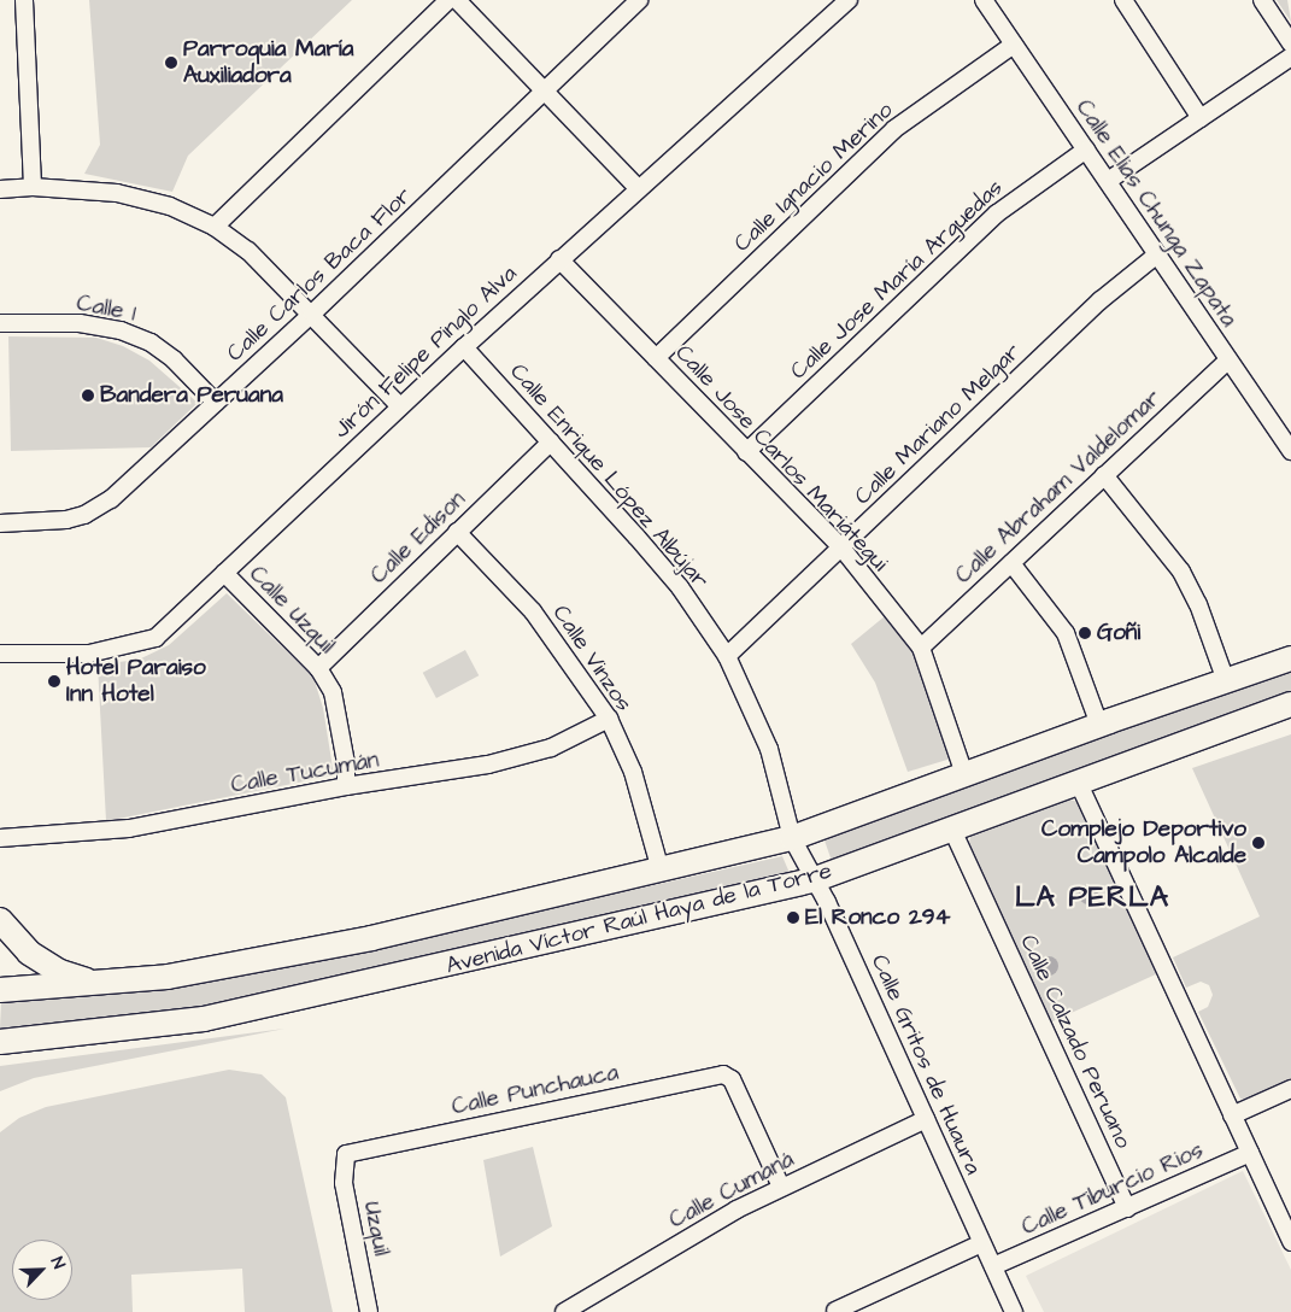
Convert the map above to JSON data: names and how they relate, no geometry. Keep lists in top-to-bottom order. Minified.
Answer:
{"streets":{"main road":["Avenida Víctor Raúl Haya de la Torre"],"street":["Calle Ignacio Merino","Calle Elias Chunga Zapata","Calle Carlos Baca Flor","Calle Jose María Arguedas","Calle 1","Jirón Felipe Pinglo Alva","Calle Mariano Melgar","Calle Jose Carlos Mariátegui","Calle Enrique López Albújar","Calle Abraham Valdelomar","Calle Edison","Calle Uzquil","Calle Vinzos","Calle Tucumán","Calle Calzado Peruano","Calle Gritos de Huaura","Calle Punchauca","Calle Tiburcio Rios","Calle Cumaná","Uzquil"]},"crossings":[["Calle Ignacio Merino","Calle Elias Chunga Zapata"],["Calle Ignacio Merino","Calle Jose Carlos Mariátegui"],["Calle Elias Chunga Zapata","Calle Jose María Arguedas"],["Calle Elias Chunga Zapata","Calle Mariano Melgar"],["Calle Elias Chunga Zapata","Calle Abraham Valdelomar"],["Calle Carlos Baca Flor","Calle 1"],["Calle Jose María Arguedas","Calle Jose Carlos Mariátegui"],["Jirón Felipe Pinglo Alva","Calle Jose Carlos Mariátegui"],["Jirón Felipe Pinglo Alva","Calle Enrique López Albújar"],["Jirón Felipe Pinglo Alva","Calle Uzquil"],["Calle Mariano Melgar","Calle Jose Carlos Mariátegui"],["Calle Mariano Melgar","Calle Enrique López Albújar"],["Calle Jose Carlos Mariátegui","Calle Abraham Valdelomar"],["Calle Jose Carlos Mariátegui","Avenida Víctor Raúl Haya de la Torre"],["Calle Enrique López Albújar","Calle Edison"],["Calle Enrique López Albújar","Avenida Víctor Raúl Haya de la Torre"],["Calle Enrique López Albújar","Calle Gritos de Huaura"],["Calle Edison","Calle Uzquil"],["Calle Edison","Calle Vinzos"],["Calle Uzquil","Calle Tucumán"],["Calle Vinzos","Calle Tucumán"],["Calle Vinzos","Avenida Víctor Raúl Haya de la Torre"],["Avenida Víctor Raúl Haya de la Torre","Calle Calzado Peruano"],["Avenida Víctor Raúl Haya de la Torre","Calle Gritos de Huaura"],["Calle Calzado Peruano","Calle Tiburcio Rios"],["Calle Gritos de Huaura","Calle Tiburcio Rios"],["Calle Gritos de Huaura","Calle Cumaná"],["Calle Punchauca","Calle Cumaná"],["Calle Punchauca","Uzquil"]],"districts":["LA PERLA"],"places":["Parroquia María Auxiliadora","Bandera Peruana","Goñi","Hotel Paraiso Inn Hotel","Complejo Deportivo Campolo Alcalde","El Ronco 294"],"north":"top right"}
